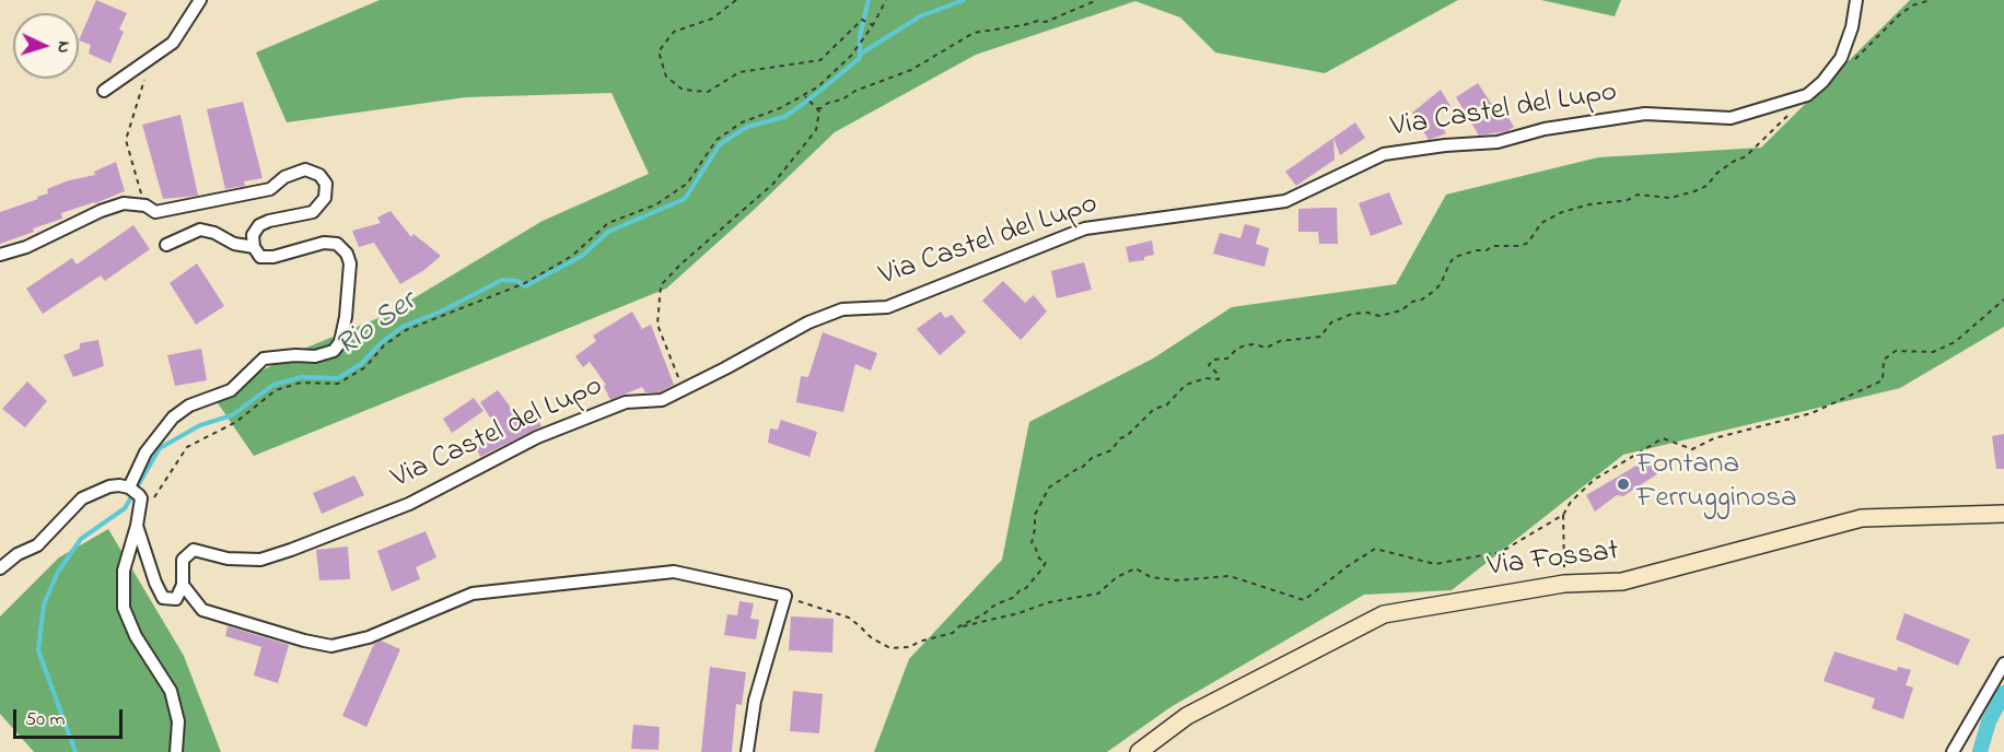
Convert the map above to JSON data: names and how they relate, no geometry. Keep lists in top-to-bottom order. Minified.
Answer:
{"streets":{"street":["Via Castel del Lupo","Via Fossat"]},"water":["Rio Ser"],"places":["Fontana Ferrugginosa"],"scale_bar":"50 m","north":"right"}
